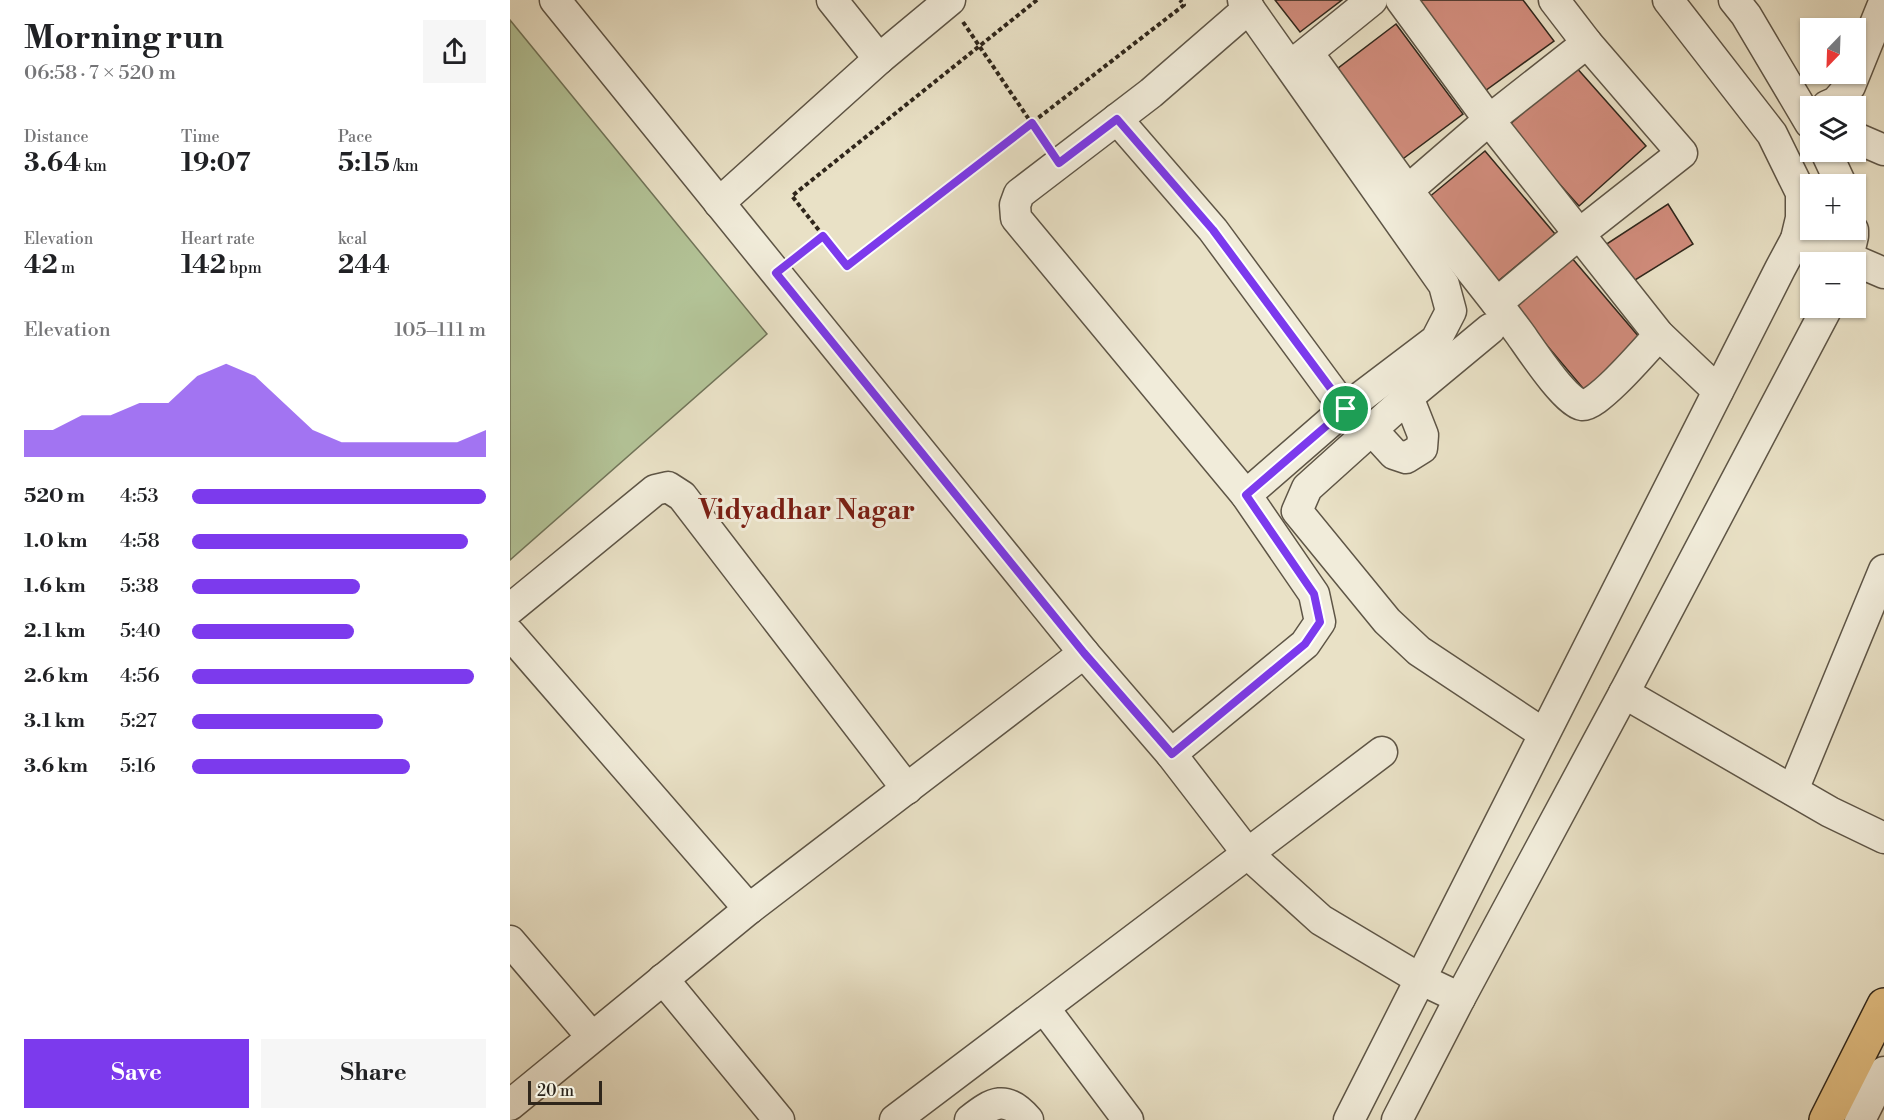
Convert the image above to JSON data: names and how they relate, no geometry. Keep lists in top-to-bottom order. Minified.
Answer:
{"districts":["Vidyadhar Nagar"],"scale_bar":"20 m","north":"bottom left","page":{"heading":["Morning run","06:58 · 7 × 520 m"],"map_buttons":["+","−"],"stats":[["Distance","3.64 km"],["Time","19:07"],["Pace","5:15 /km"],["Elevation","42 m"],["Heart rate","142 bpm"],["kcal","244"]],"chart":["Elevation","105–111 m"],"list":[{"name":"520 m","note":"4:53"},{"name":"1.0 km","note":"4:58"},{"name":"1.6 km","note":"5:38"},{"name":"2.1 km","note":"5:40"},{"name":"2.6 km","note":"4:56"},{"name":"3.1 km","note":"5:27"},{"name":"3.6 km","note":"5:16"}],"buttons":["Save","Share"],"scale":"20 m"}}
